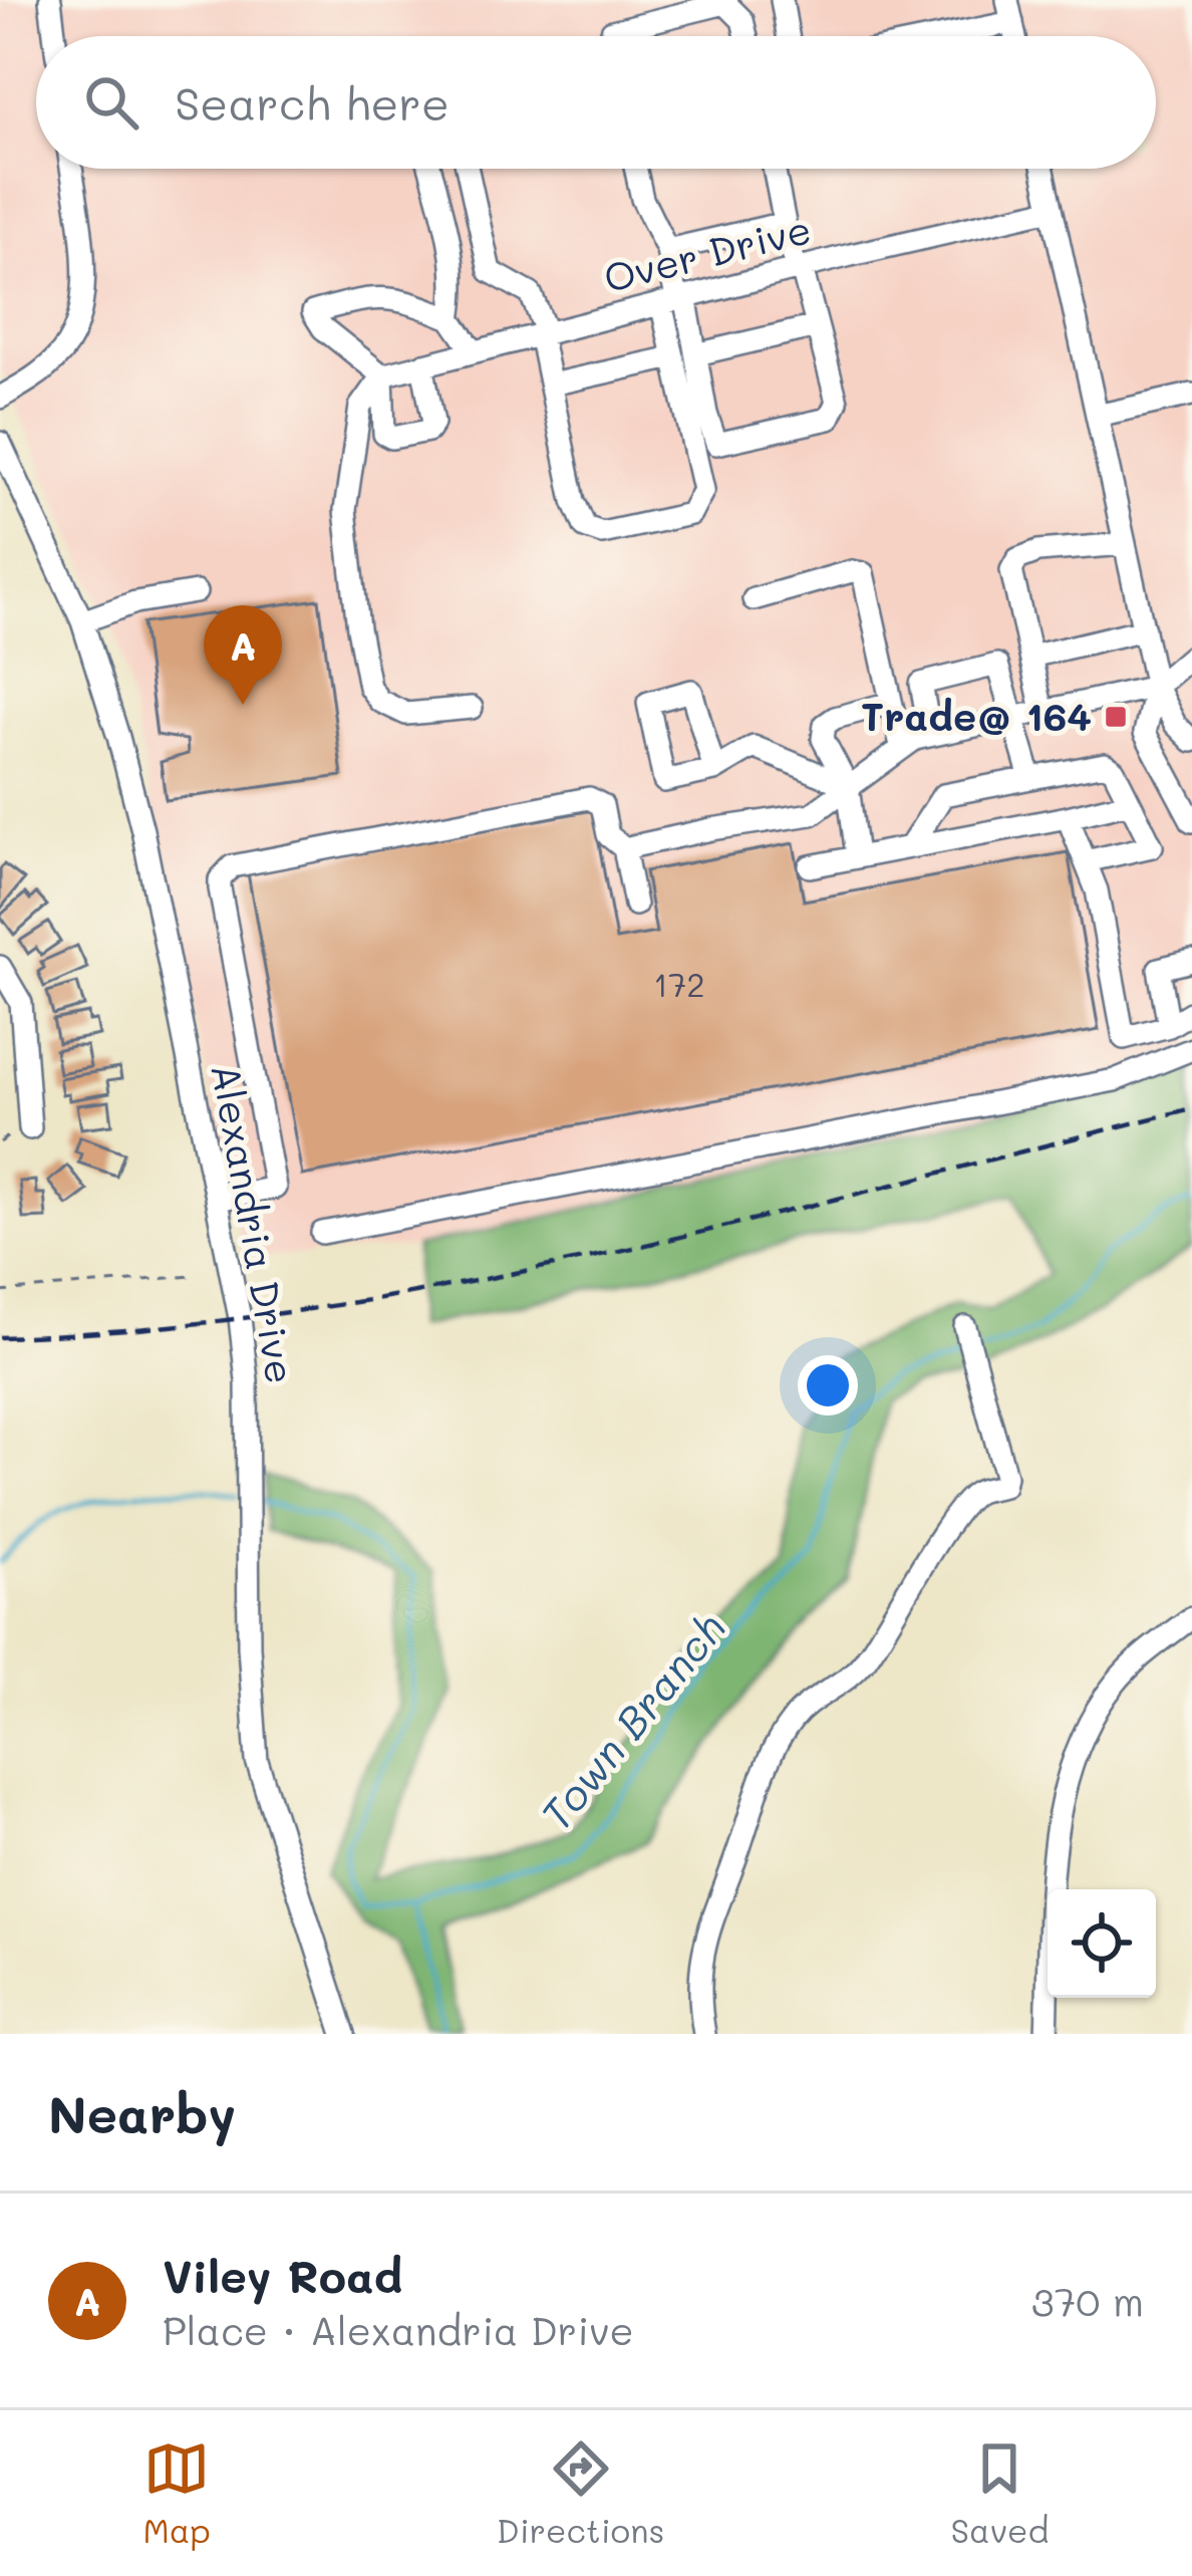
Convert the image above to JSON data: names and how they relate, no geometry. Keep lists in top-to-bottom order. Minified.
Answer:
{"streets":{"street":["Over Drive","Alexandria Drive"]},"water":["Town Branch"],"places":{"transit":["Trade@ 164"]},"house_numbers":["172"],"page":{"search":"Search here","pins":"A","heading":"Nearby","list":[{"mark":"A","name":"Viley Road","note":"Place · Alexandria Drive","value":"370 m"}],"nav":["Map","Directions","Saved"]}}
